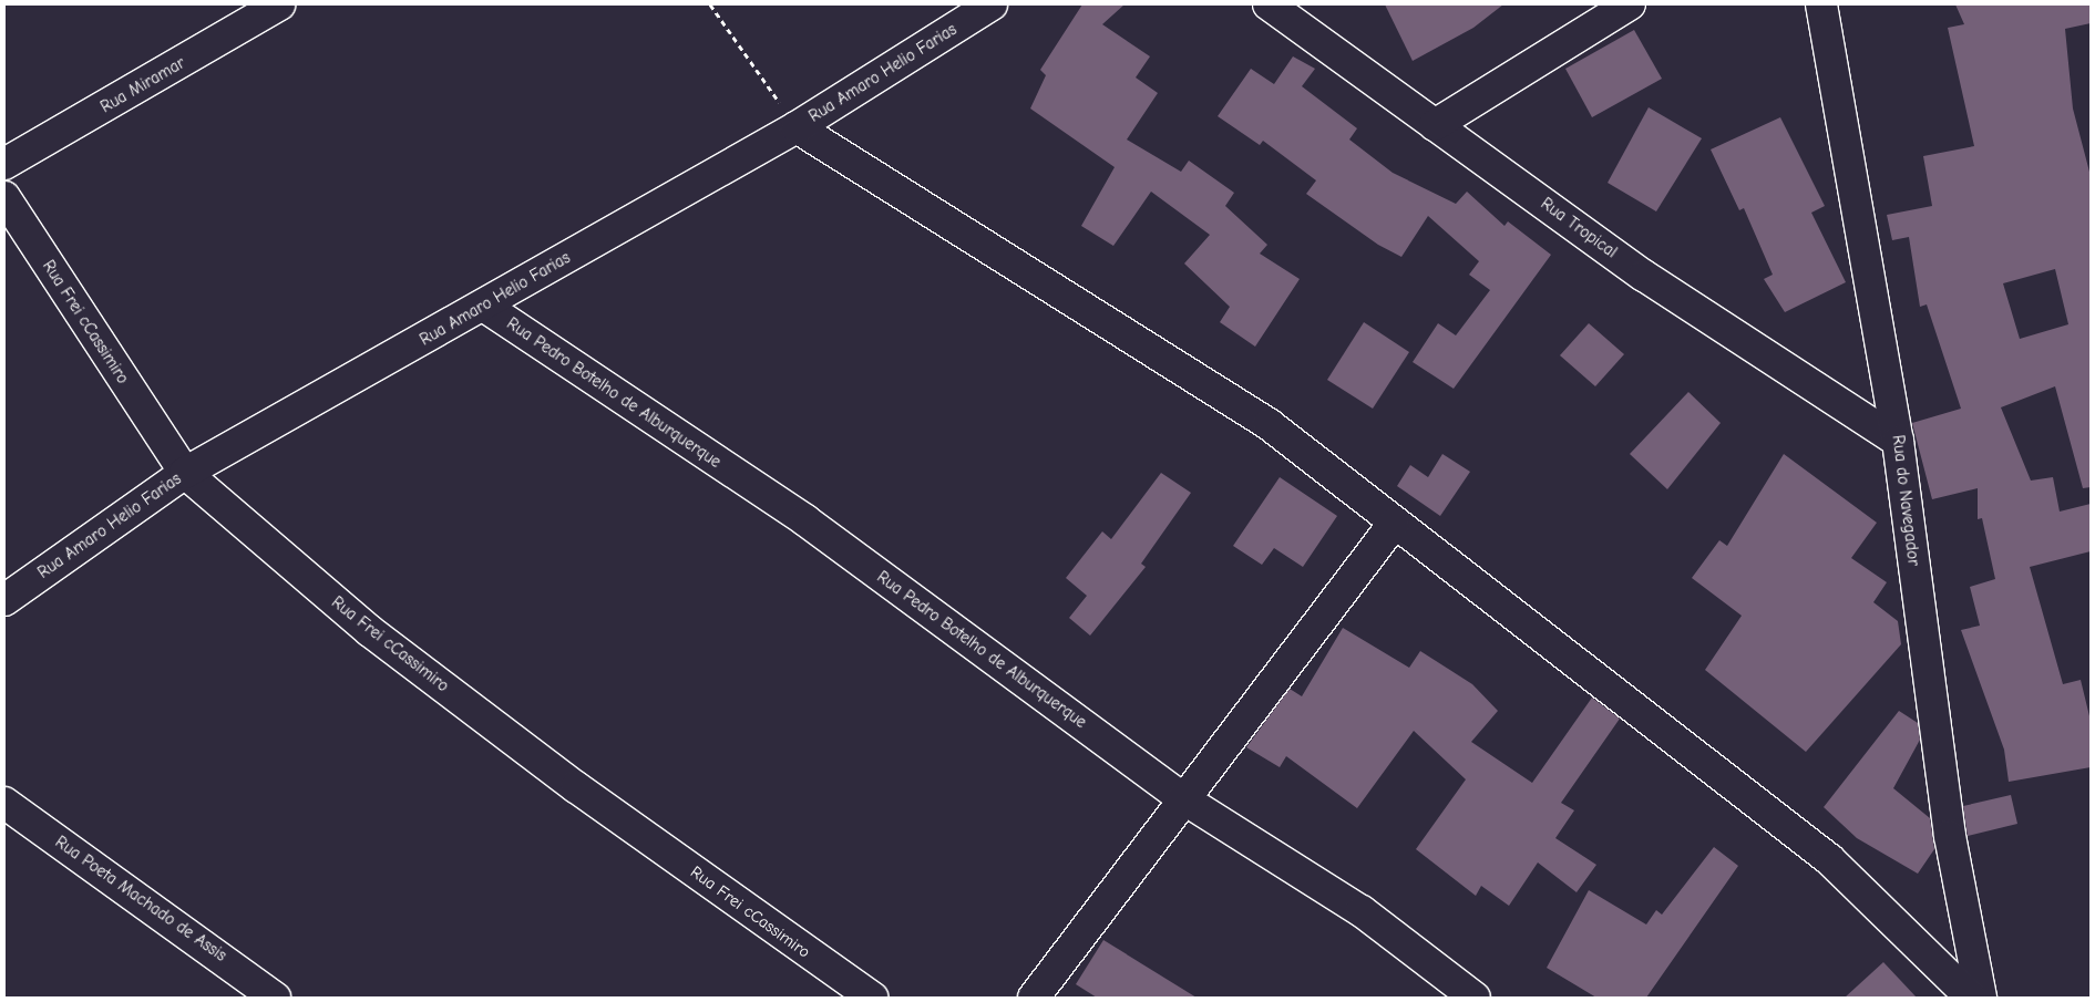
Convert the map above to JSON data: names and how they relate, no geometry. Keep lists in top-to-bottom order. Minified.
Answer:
{"streets":{"street":["Rua Amaro Helio Farias","Rua Miramar","Rua Tropical","Rua Frei cCassimiro","Rua Pedro Botelho de Alburquerque","Rua do Navegador","Rua Poeta Machado de Assis"]},"crossings":[["Rua Amaro Helio Farias","Rua Frei cCassimiro"],["Rua Amaro Helio Farias","Rua Pedro Botelho de Alburquerque"],["Rua Tropical","Rua do Navegador"]]}
